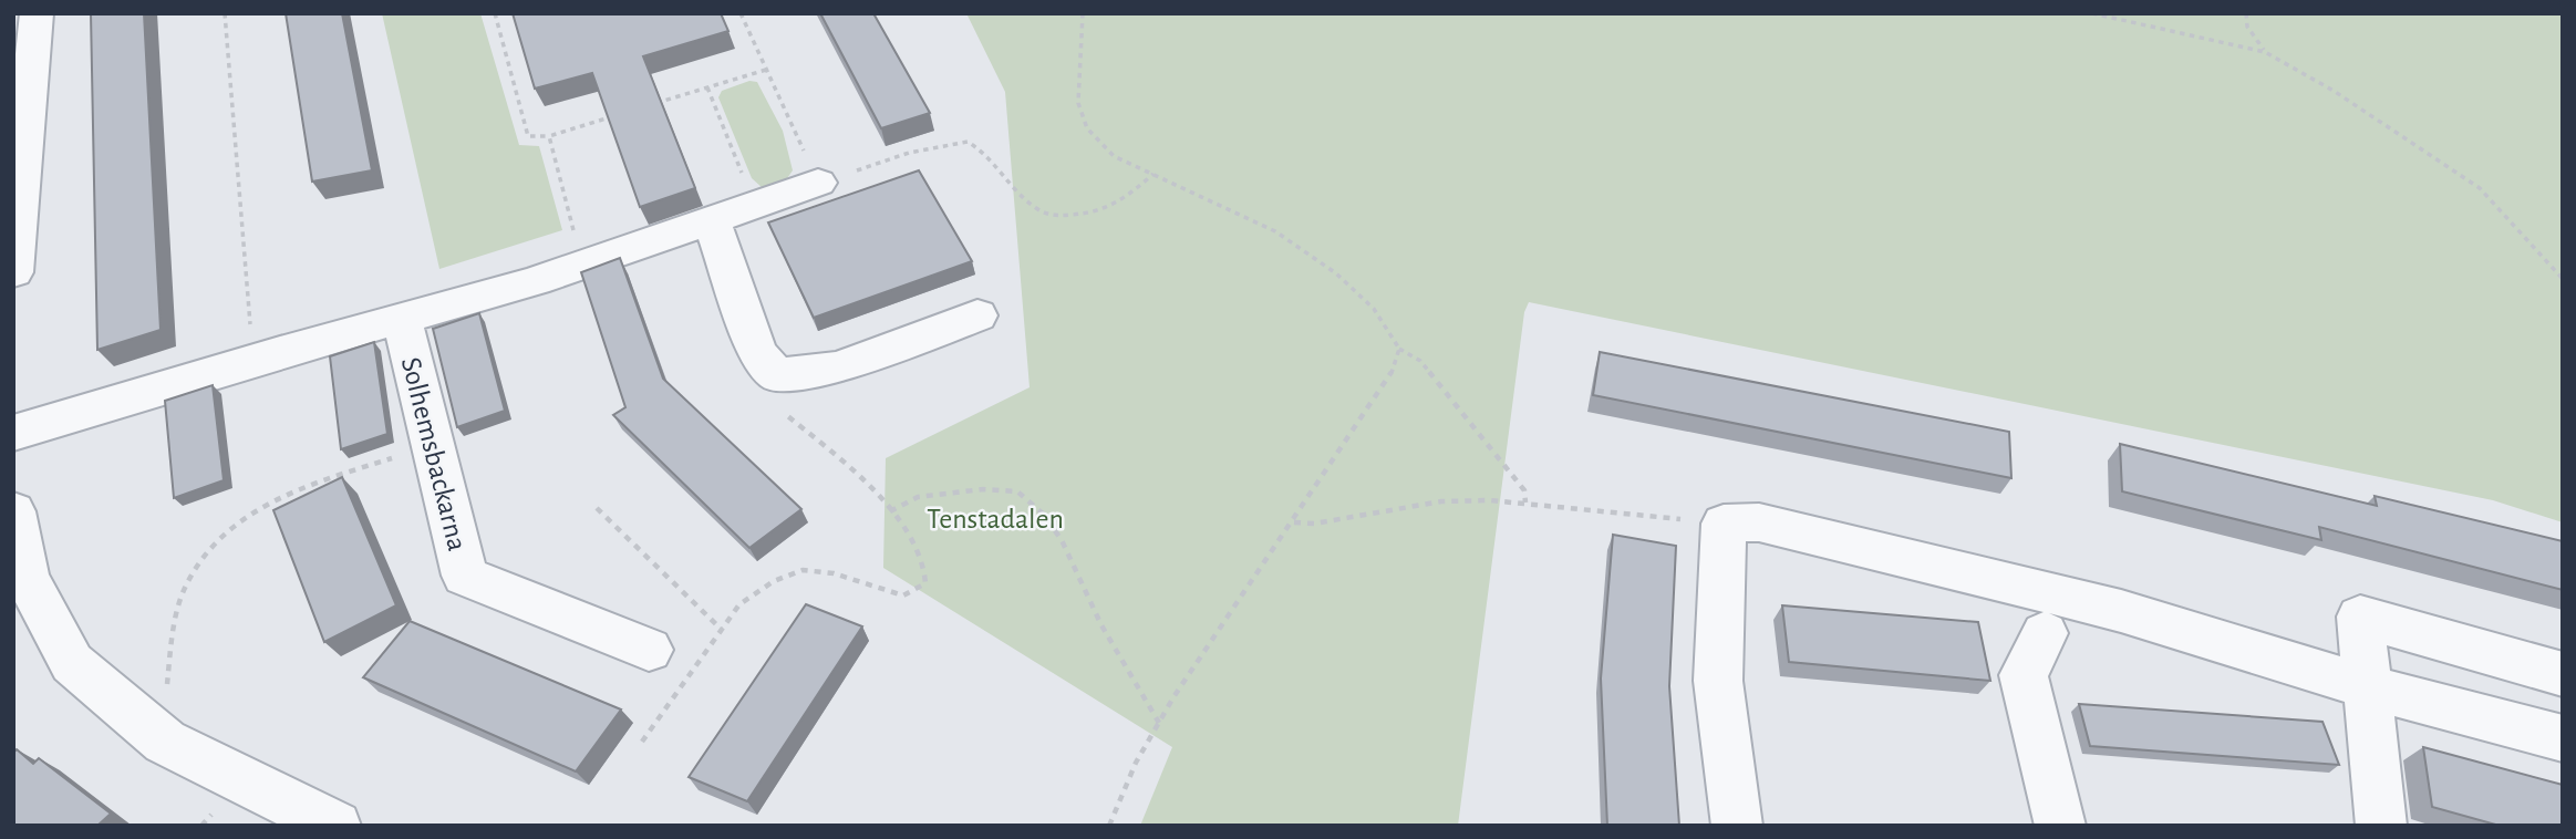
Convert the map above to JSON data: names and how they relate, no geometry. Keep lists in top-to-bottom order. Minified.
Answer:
{"streets":{"street":["Solhemsbackarna"]},"parks":["Tenstadalen"]}
